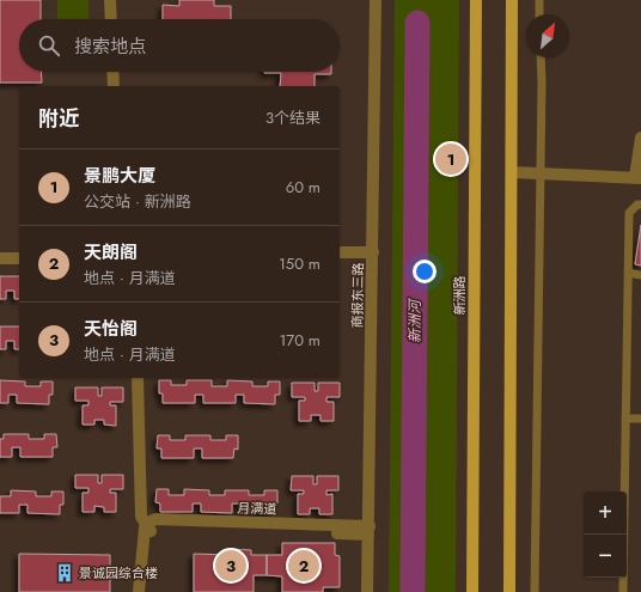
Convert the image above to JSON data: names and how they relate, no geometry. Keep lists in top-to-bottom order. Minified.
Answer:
{"streets":{"main road":["新洲路"],"street":["商报东三路","月满道"]},"crossings":[["商报东三路","月满道"]],"water":["新洲河"],"places":{"building":["景诚园综合楼"]},"north":"top right","page":{"search":"搜索地点","heading":["附近","3个结果"],"pins":["1","2","3"],"list":[{"mark":"1","name":"景鹏大厦","note":"公交站 · 新洲路","value":"60 m"},{"mark":"2","name":"天朗阁","note":"地点 · 月满道","value":"150 m"},{"mark":"3","name":"天怡阁","note":"地点 · 月满道","value":"170 m"}],"map_buttons":["+","−"]}}
